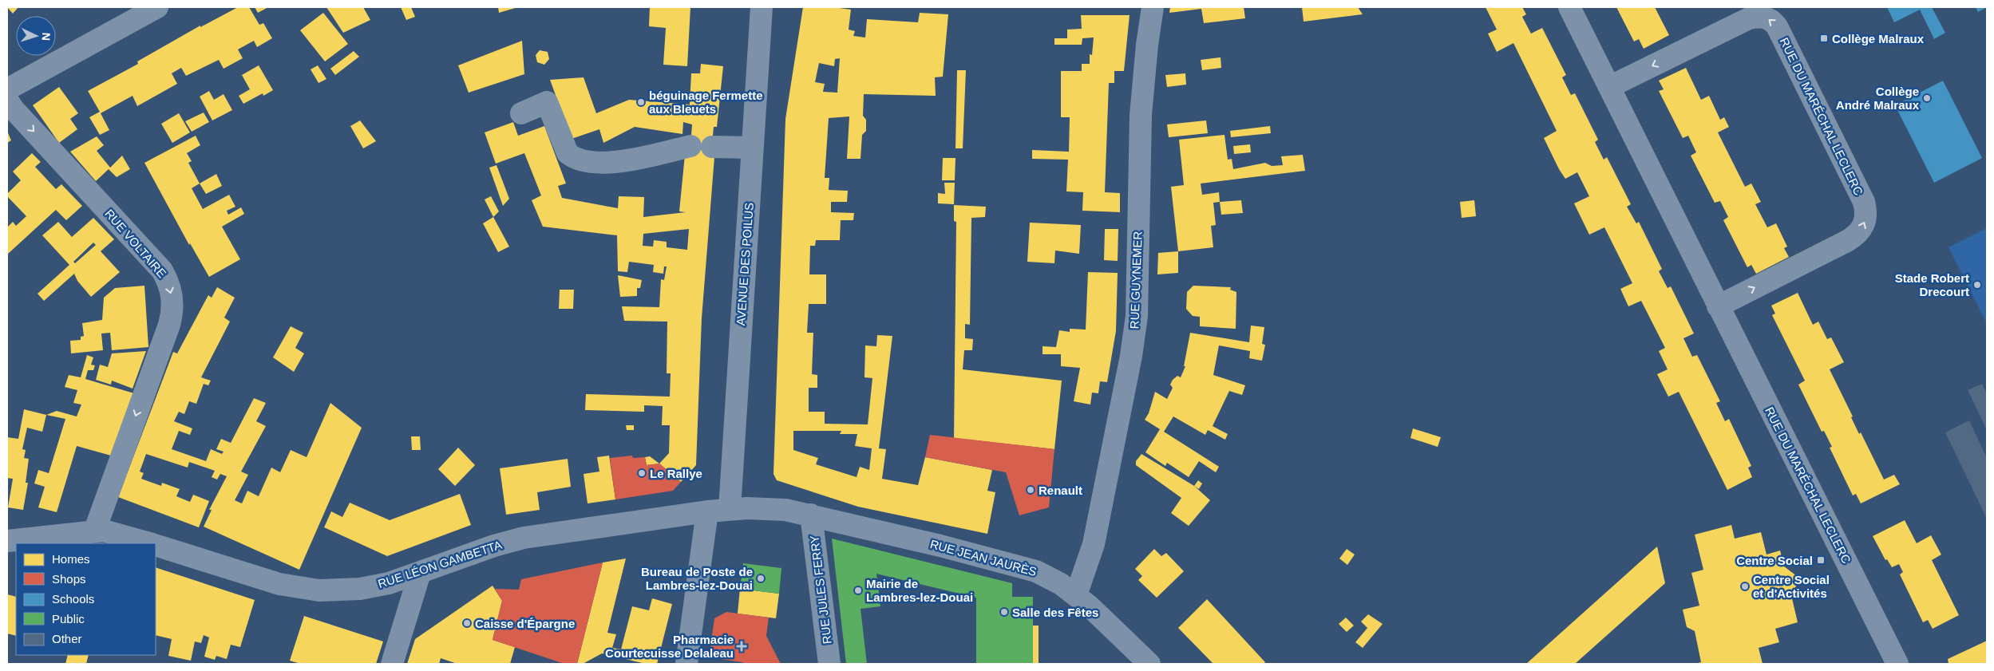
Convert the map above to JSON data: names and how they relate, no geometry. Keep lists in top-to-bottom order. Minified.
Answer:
{"streets":{"street":["RUE DU MARÉCHAL LECLERC","RUE VOLTAIRE","AVENUE DES POILUS","RUE GUYNEMER","RUE JEAN JAURÈS","RUE LÉON GAMBETTA","RUE JULES FERRY"]},"crossings":[["RUE VOLTAIRE","RUE LÉON GAMBETTA"],["AVENUE DES POILUS","RUE JEAN JAURÈS"],["AVENUE DES POILUS","RUE LÉON GAMBETTA"],["RUE GUYNEMER","RUE JEAN JAURÈS"],["RUE JEAN JAURÈS","RUE LÉON GAMBETTA"],["RUE JEAN JAURÈS","RUE JULES FERRY"]],"one_way":["RUE VOLTAIRE"],"places":{"transit":["Collège Malraux","Centre Social"],"other":["Collège André Malraux","béguinage Fermette aux Bleuets","Stade Robert Drecourt","Le Rallye","Renault","Bureau de Poste de Lambres-lez-Douai","Centre Social et d'Activités","Mairie de Lambres-lez-Douai","Salle des Fêtes","Caisse d'Épargne"],"health":["Pharmacie Courtecuisse Delaleau"]},"legend":["Homes","Shops","Schools","Public","Other"],"north":"right"}
